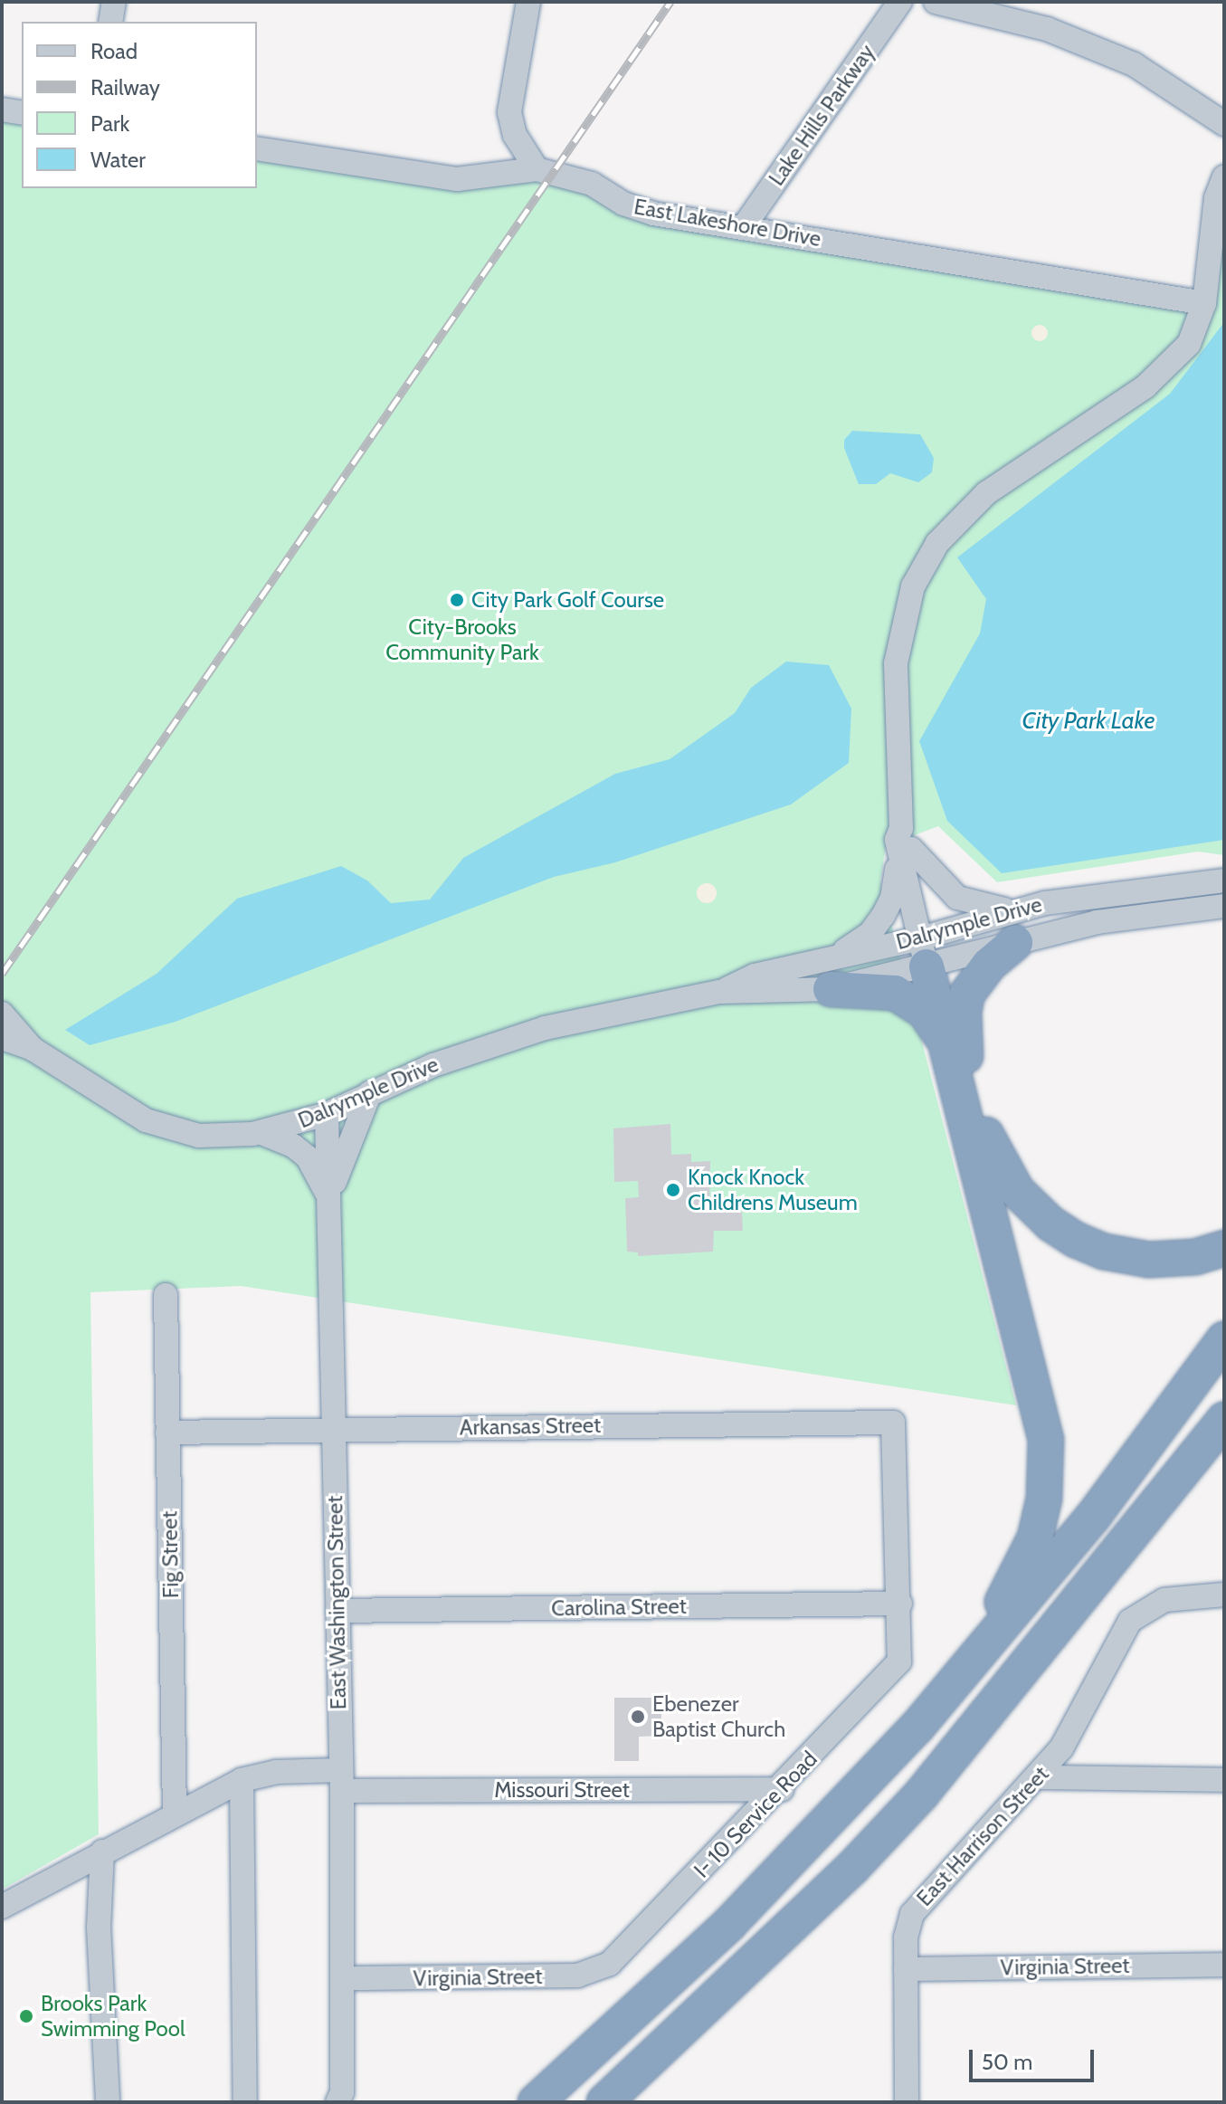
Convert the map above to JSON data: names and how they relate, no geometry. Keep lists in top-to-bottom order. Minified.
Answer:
{"streets":{"street":["Lake Hills Parkway","East Lakeshore Drive","Dalrymple Drive","Arkansas Street","Fig Street","East Washington Street","Carolina Street","Missouri Street","I- 10 Service Road","East Harrison Street","Virginia Street"]},"crossings":[["Lake Hills Parkway","East Lakeshore Drive"],["Dalrymple Drive","East Washington Street"],["Arkansas Street","Fig Street"],["Arkansas Street","East Washington Street"],["Arkansas Street","Carolina Street"],["Arkansas Street","I- 10 Service Road"],["Fig Street","Missouri Street"],["East Washington Street","Carolina Street"],["East Washington Street","Missouri Street"],["East Washington Street","Virginia Street"],["Carolina Street","I- 10 Service Road"],["Missouri Street","I- 10 Service Road"],["I- 10 Service Road","Virginia Street"],["East Harrison Street","Virginia Street"]],"water":["City Park Lake"],"parks":["City-Brooks Community Park"],"places":["City Park Golf Course","Knock Knock Childrens Museum","Ebenezer Baptist Church","Brooks Park Swimming Pool"],"legend":["Road","Railway","Park","Water"],"scale_bar":"50 m"}
